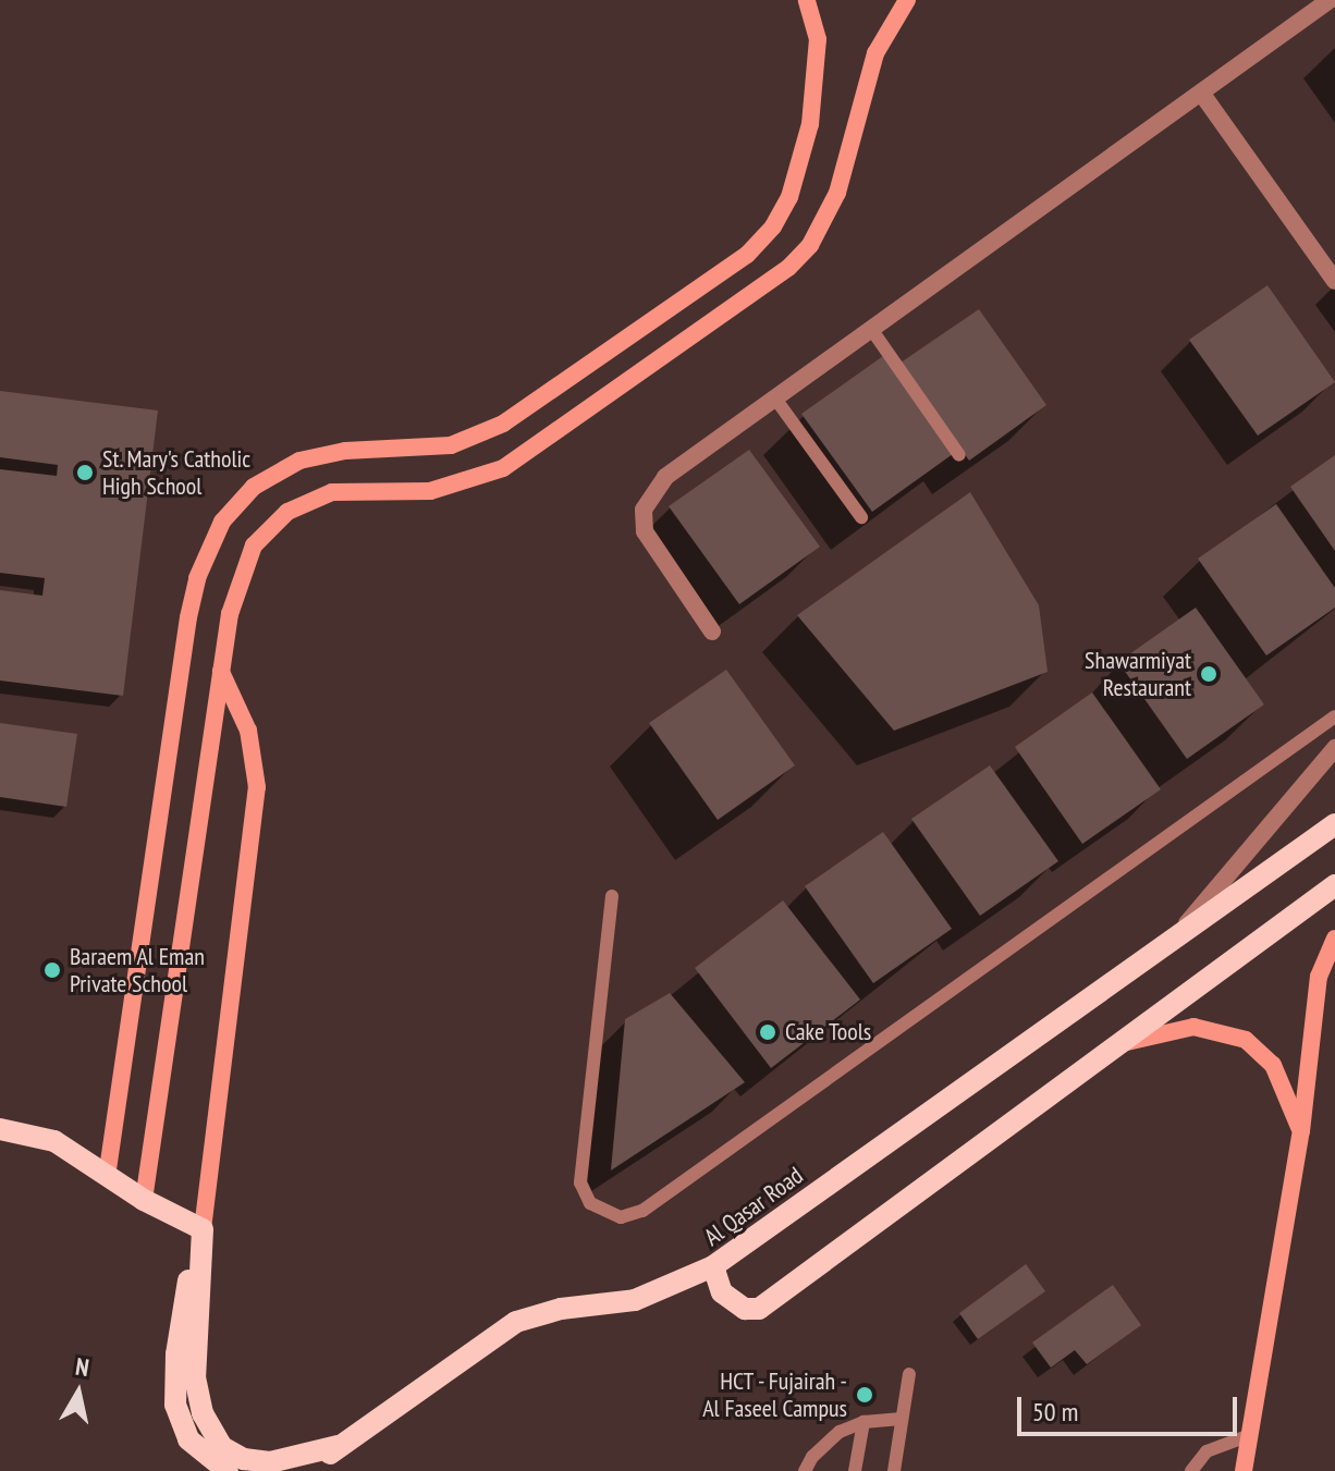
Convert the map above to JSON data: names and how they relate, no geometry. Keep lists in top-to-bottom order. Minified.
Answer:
{"streets":{"main road":["Al Qasar Road"]},"places":["St. Mary's Catholic High School","Shawarmiyat Restaurant","Baraem Al Eman Private School","Cake Tools","HCT - Fujairah - Al Faseel Campus"],"scale_bar":"50 m","north":"top"}
